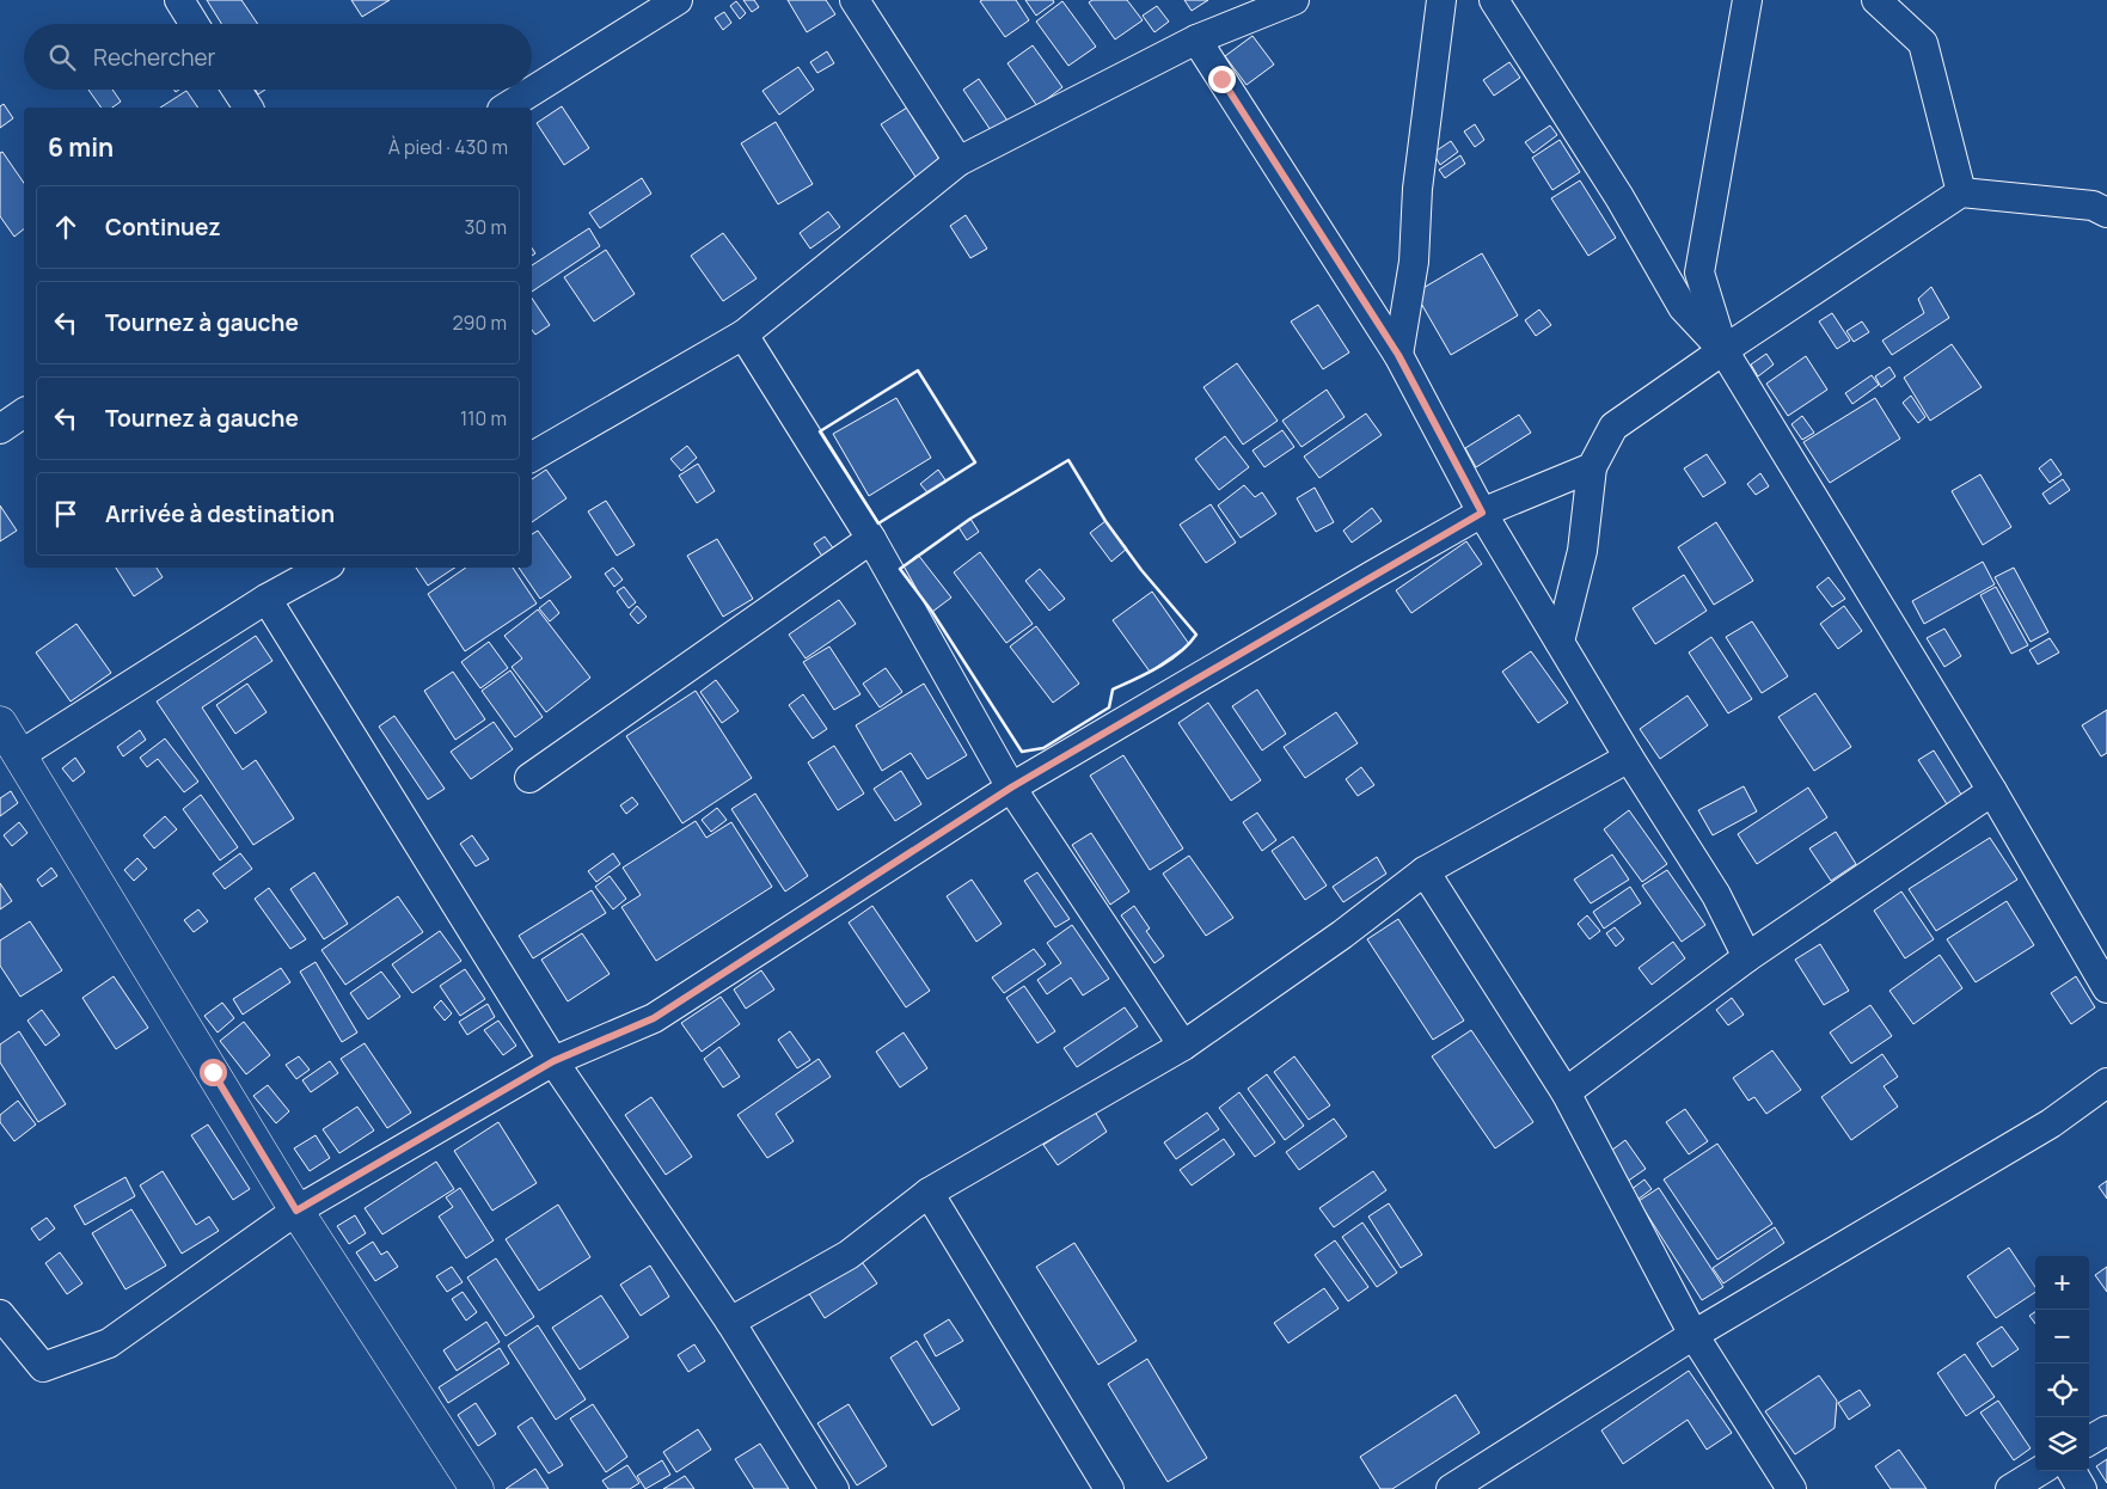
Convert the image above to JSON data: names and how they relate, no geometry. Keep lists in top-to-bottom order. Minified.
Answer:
{"page":{"search":"Rechercher","heading":["6 min","À pied · 430 m"],"list":[["Continuez","30 m"],["Tournez à gauche","290 m"],["Tournez à gauche","110 m"],"Arrivée à destination"],"map_buttons":["+","−"]}}
